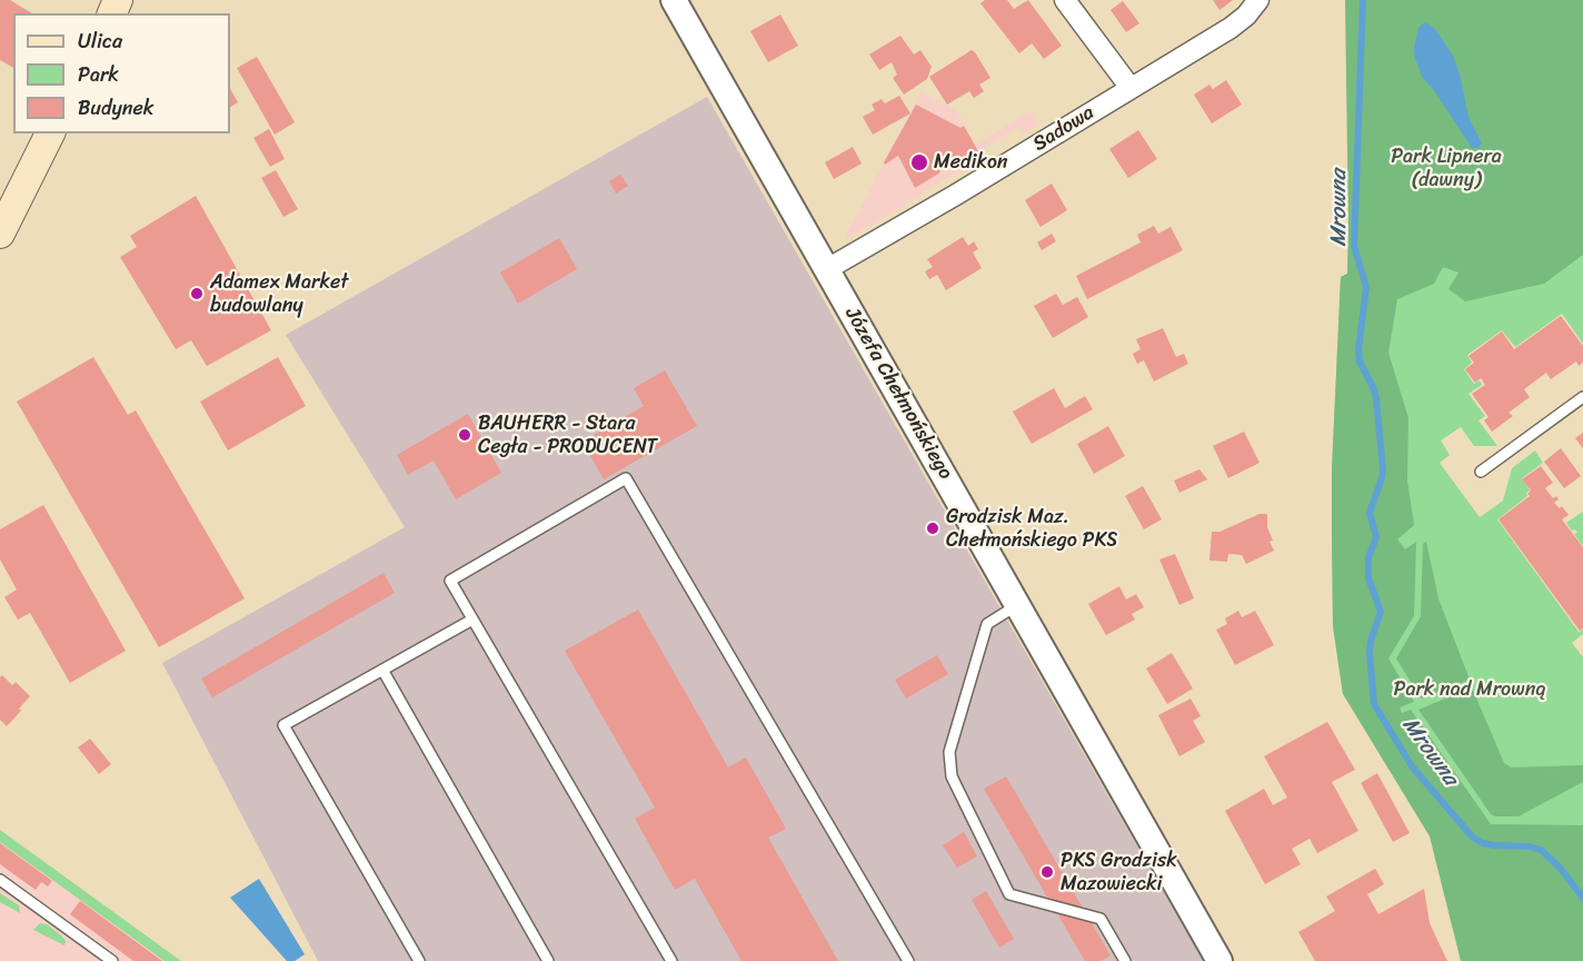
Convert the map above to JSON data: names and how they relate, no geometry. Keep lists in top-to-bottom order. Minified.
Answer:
{"streets":{"street":["Sadowa","Józefa Chełmońskiego"]},"crossings":[["Sadowa","Józefa Chełmońskiego"]],"water":["Mrowna"],"parks":["Park Lipnera (dawny)","Park nad Mrowną"],"places":["Medikon","Adamex Market budowlany","BAUHERR - Stara Cegła - PRODUCENT","Grodzisk Maz. Chełmońskiego PKS","PKS Grodzisk Mazowiecki"],"legend":["Ulica","Park","Budynek"]}
